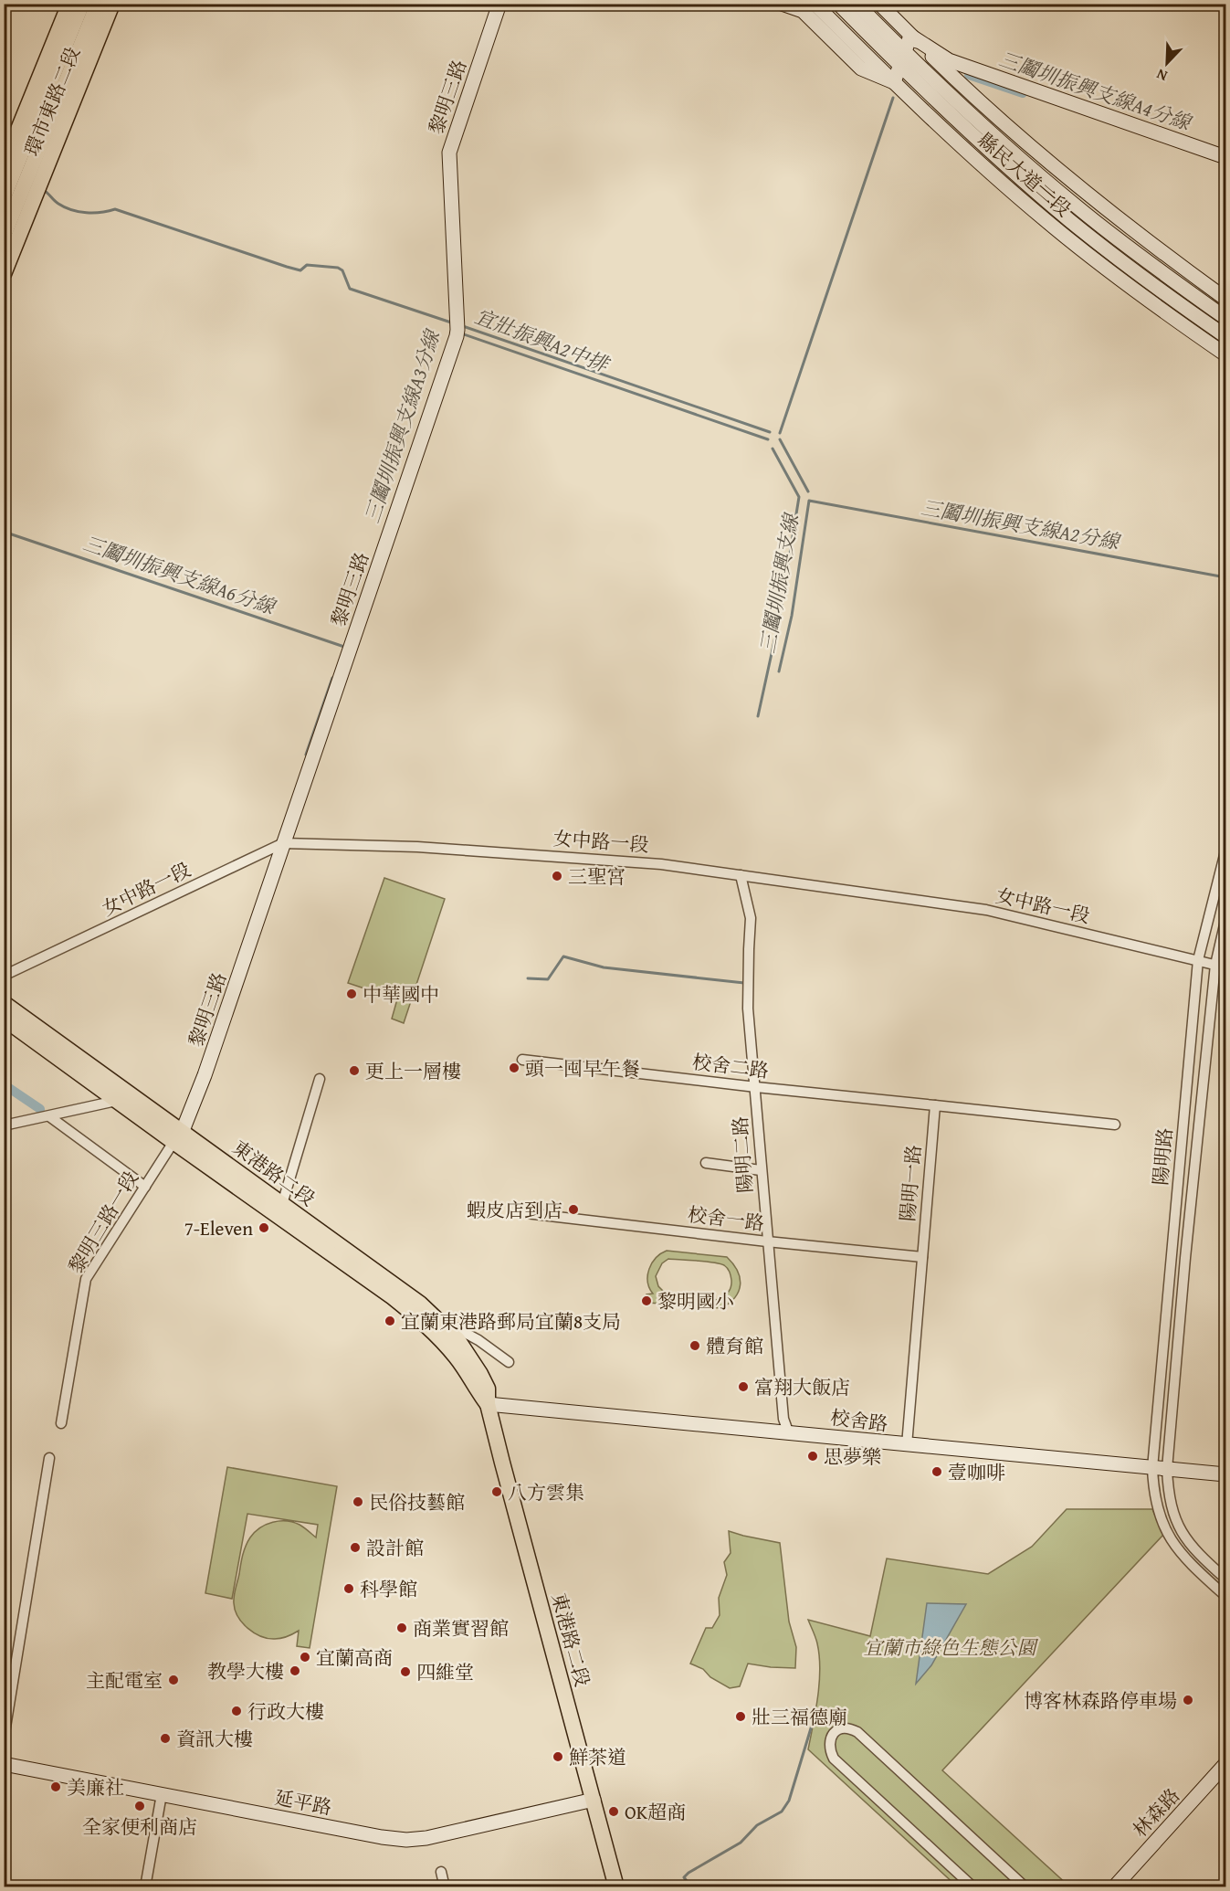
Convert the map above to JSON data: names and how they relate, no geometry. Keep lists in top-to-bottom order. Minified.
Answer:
{"streets":{"main road":["環市東路二段","東港路二段"],"street":["黎明三路","縣民大道二段","女中路一段","校舍二路","陽明二路","陽明路","陽明一路","校舍一路","黎明三路一段","校舍路","延平路","林森路"]},"crossings":[["黎明三路","女中路一段"],["黎明三路","東港路二段"],["黎明三路","黎明三路一段"],["女中路一段","陽明二路"],["女中路一段","陽明路"],["校舍二路","陽明二路"],["校舍二路","陽明一路"],["陽明二路","校舍一路"],["陽明二路","校舍路"],["陽明路","校舍路"],["東港路二段","黎明三路一段"],["東港路二段","校舍路"],["東港路二段","延平路"],["陽明一路","校舍一路"],["陽明一路","校舍路"]],"water":["三鬮圳振興支線A4分線","宜壯振興A2中排","三鬮圳振興支線A3分線","三鬮圳振興支線A2分線","三鬮圳振興支線A6分線","三鬮圳振興支線"],"parks":["宜蘭市綠色生態公園"],"places":["三聖宮","中華國中","頭一囤早午餐","更上一層樓","蝦皮店到店","7-Eleven","黎明國小","宜蘭東港路郵局宜蘭8支局","體育館","富翔大飯店","思夢樂","壹咖啡","八方雲集","民俗技藝館","設計館","科學館","商業實習館","宜蘭高商","教學大樓","四維堂","主配電室","博客林森路停車場","行政大樓","壯三福德廟","資訊大樓","鮮茶道","美廉社","全家便利商店","OK超商"],"north":"bottom left"}
